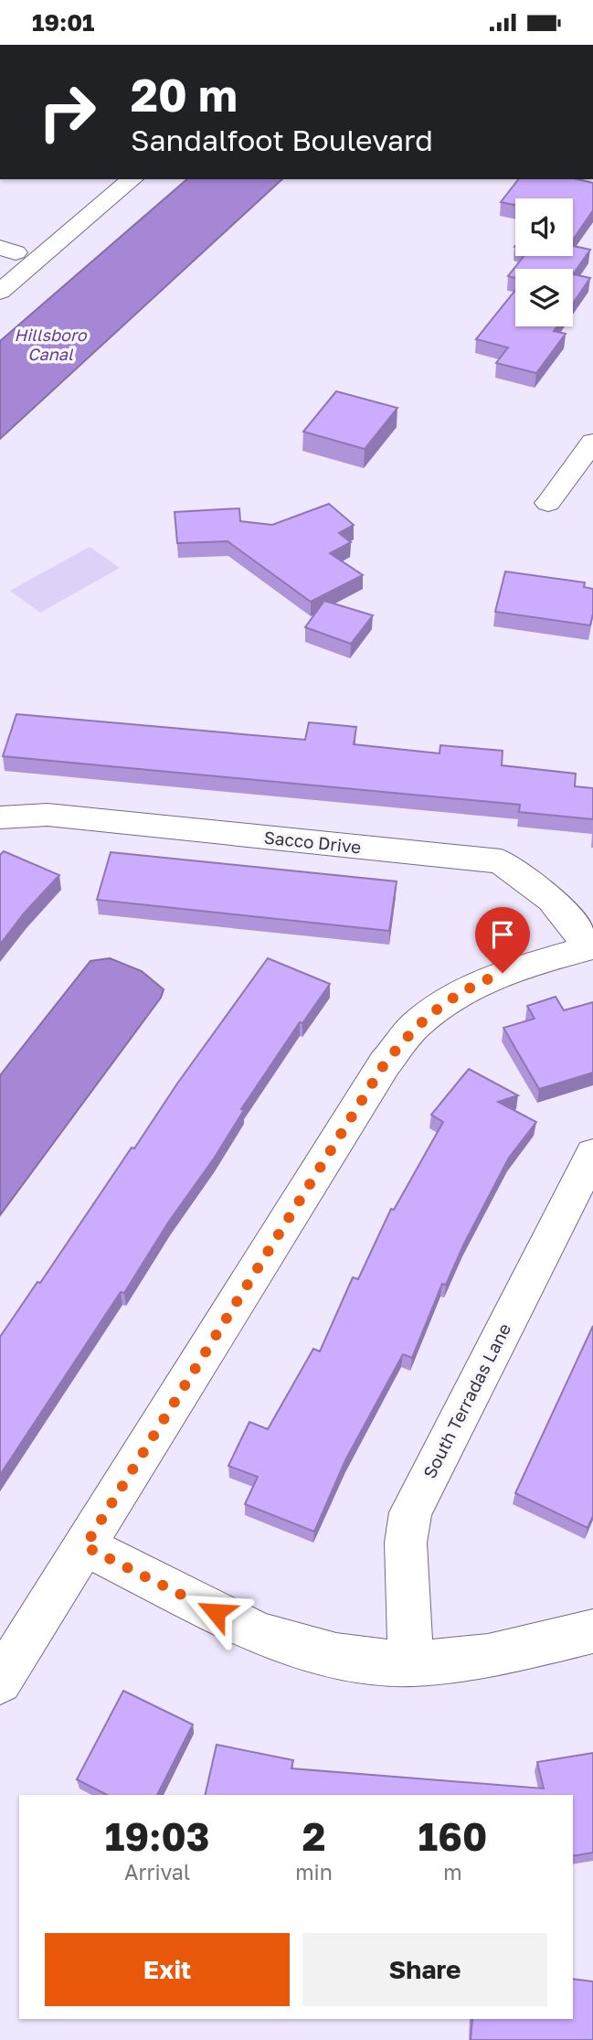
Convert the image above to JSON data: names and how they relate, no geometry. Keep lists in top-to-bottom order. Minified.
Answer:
{"streets":{"street":["Sacco Drive","South Terradas Lane"]},"water":["Hillsboro Canal"],"page":{"status":"19:01","turn":["20 m","Sandalfoot Boulevard"],"eta":["19:03","Arrival","2","min","160","m"],"buttons":["Exit","Share"]}}
